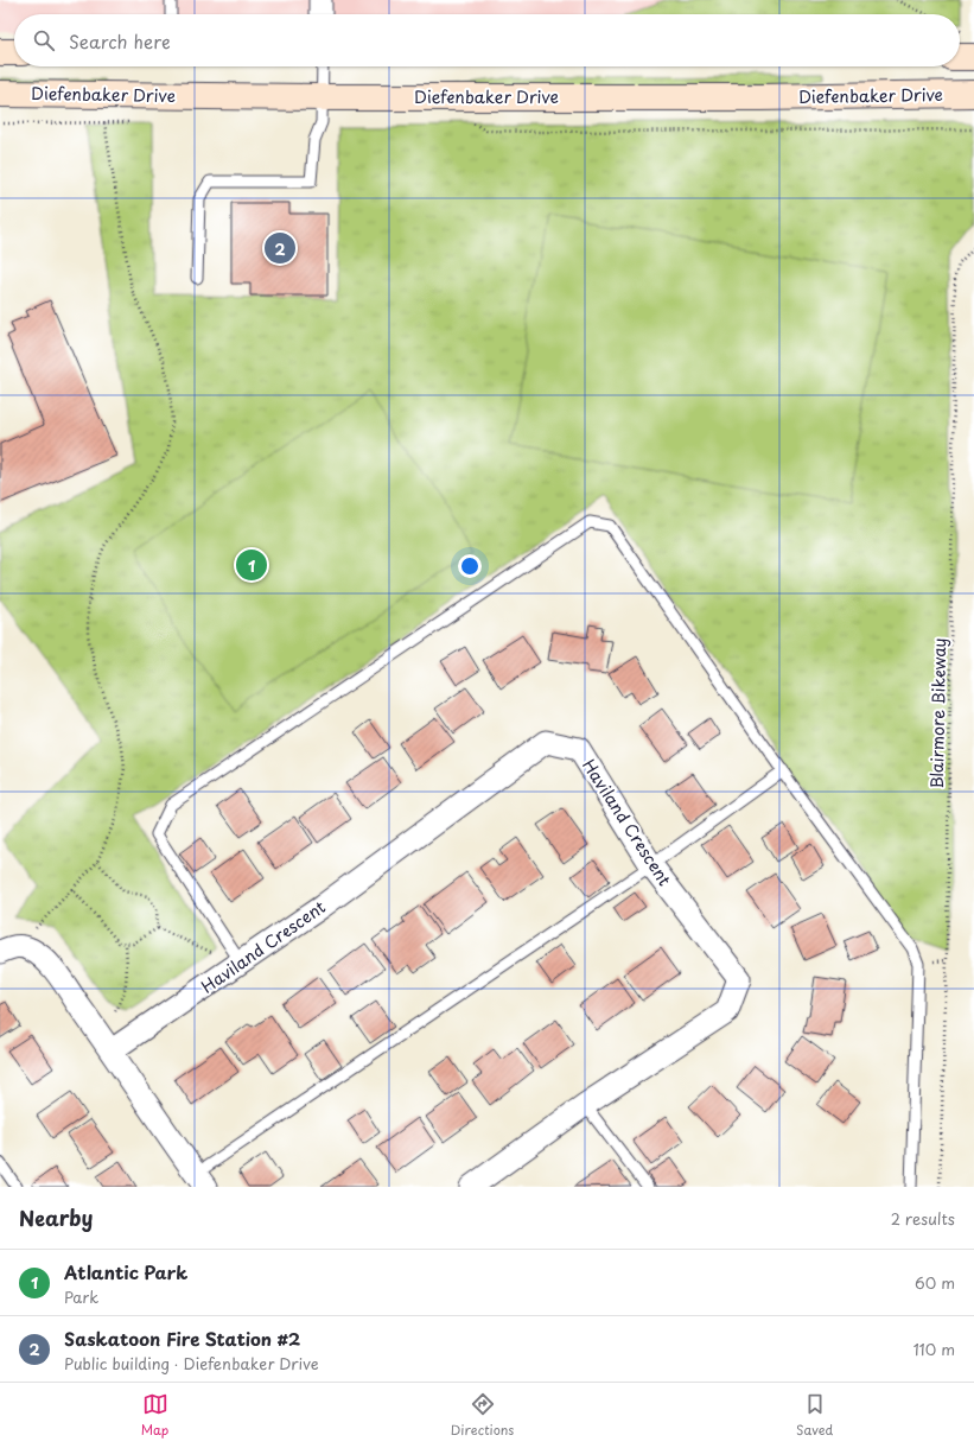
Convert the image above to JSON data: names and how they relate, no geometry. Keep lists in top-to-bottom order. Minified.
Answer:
{"streets":{"main road":["Diefenbaker Drive"],"street":["Haviland Crescent"],"path":["Blairmore Bikeway"]},"page":{"search":"Search here","pins":["2","1"],"heading":["Nearby","2 results"],"list":[{"mark":"1","name":"Atlantic Park","note":"Park","value":"60 m"},{"mark":"2","name":"Saskatoon Fire Station #2","note":"Public building · Diefenbaker Drive","value":"110 m"}],"nav":["Map","Directions","Saved"]}}
